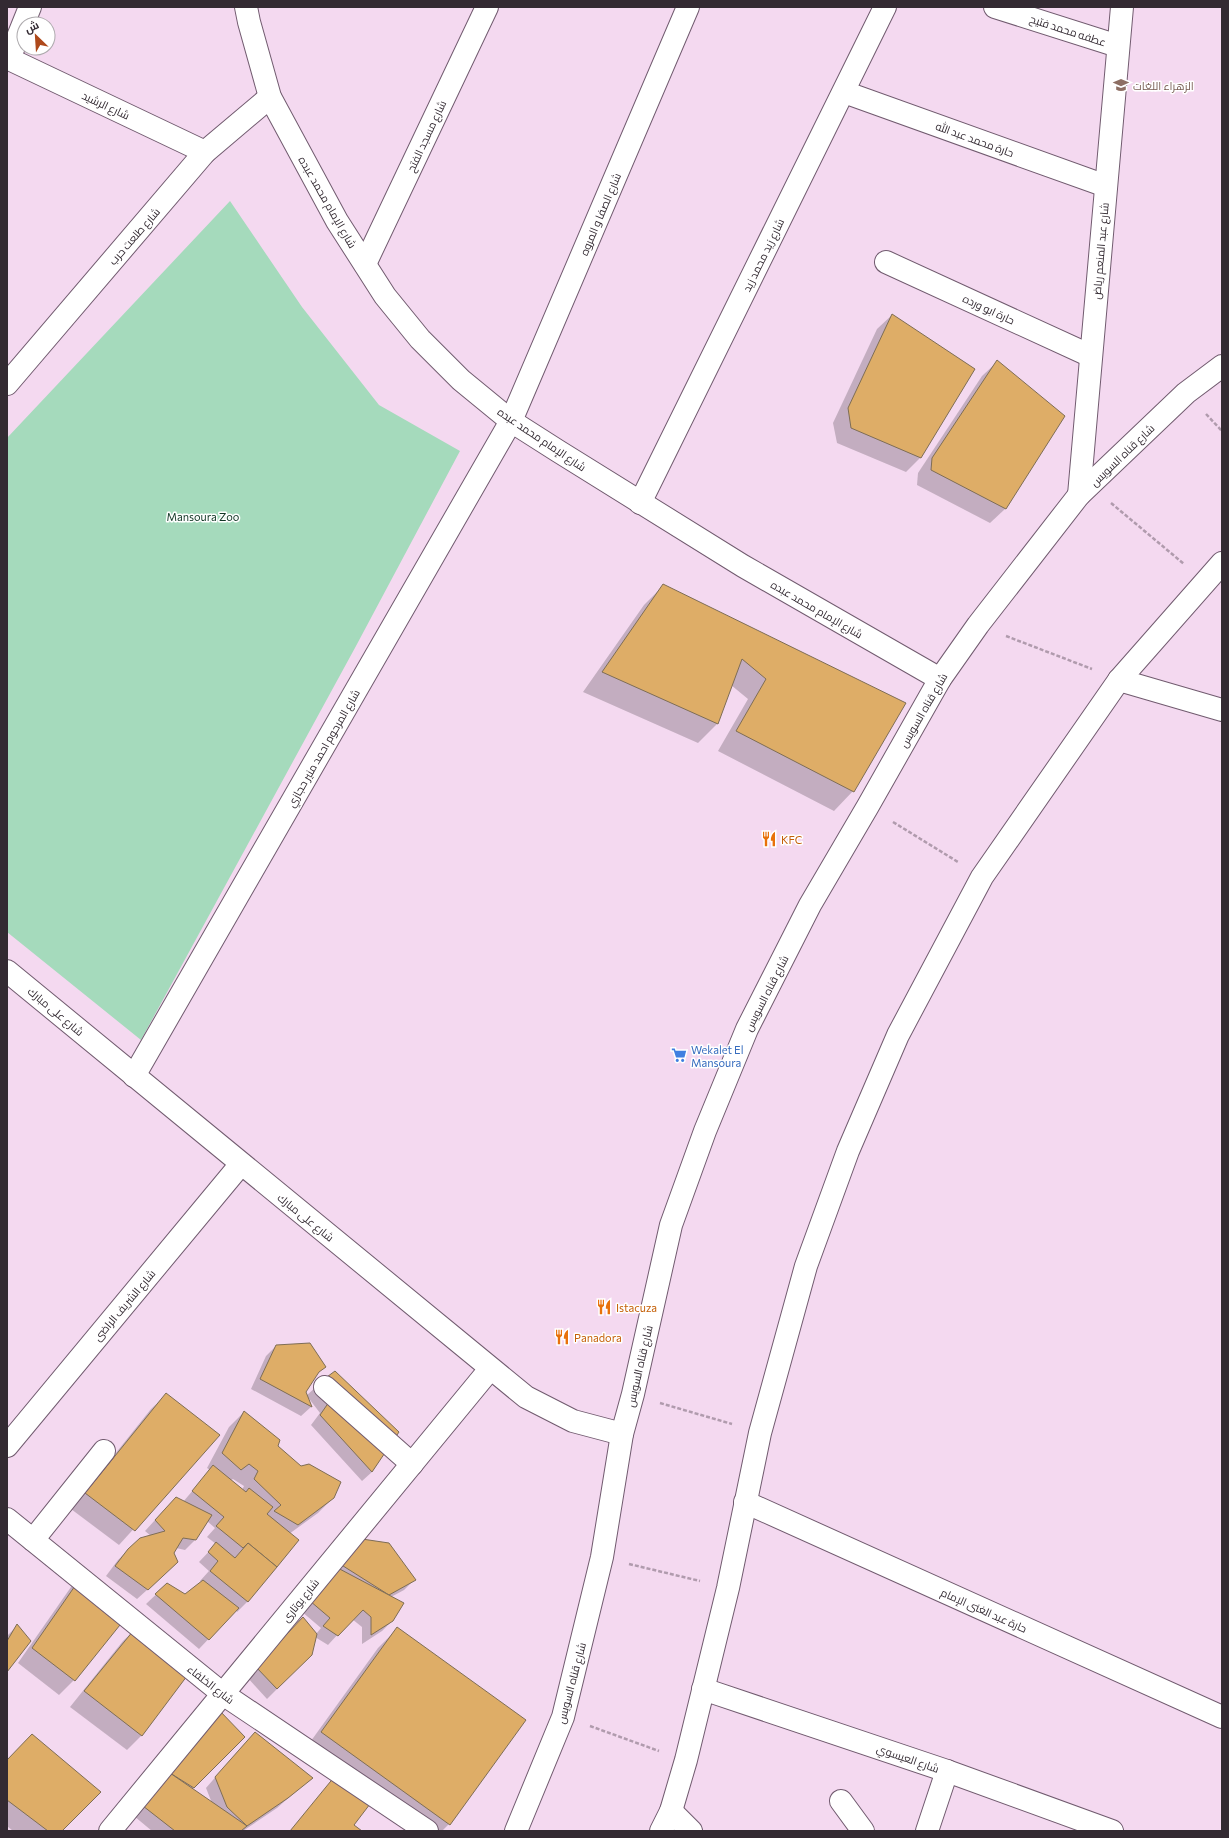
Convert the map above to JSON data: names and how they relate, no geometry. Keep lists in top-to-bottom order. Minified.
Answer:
{"streets":{"street":["عطفه محمد فتيح","شارع الرشيد","شارع مسجد الفتح","حارة محمد عبد الله","شارع الإمام محمد عبده","شارع الصفا و المروه","شارع طلعت حرب","شارع عبد المنعم رياض","شارع زيد محمد زيد","حارة ابو ورده","شارع قناه السويس","شارع المرحوم احمد منير حجازي","شارع على مبارك","شارع الشريف الراضى","شارع بوتارى","حارة عبد الغنى الإمام","شارع الخلفاء","شارع العيسوي"]},"crossings":[["عطفه محمد فتيح","شارع عبد المنعم رياض"],["شارع الرشيد","شارع طلعت حرب"],["شارع مسجد الفتح","شارع الإمام محمد عبده"],["حارة محمد عبد الله","شارع عبد المنعم رياض"],["حارة محمد عبد الله","شارع زيد محمد زيد"],["شارع الإمام محمد عبده","شارع الصفا و المروه"],["شارع الإمام محمد عبده","شارع طلعت حرب"],["شارع الإمام محمد عبده","شارع زيد محمد زيد"],["شارع الإمام محمد عبده","شارع قناه السويس"],["شارع الإمام محمد عبده","شارع المرحوم احمد منير حجازي"],["شارع الصفا و المروه","شارع المرحوم احمد منير حجازي"],["شارع عبد المنعم رياض","حارة ابو ورده"],["شارع عبد المنعم رياض","شارع قناه السويس"],["شارع قناه السويس","شارع على مبارك"],["شارع المرحوم احمد منير حجازي","شارع على مبارك"],["شارع على مبارك","شارع الشريف الراضى"],["شارع على مبارك","شارع بوتارى"],["شارع بوتارى","شارع الخلفاء"]],"parks":["Mansoura Zoo"],"places":{"school or university":["الزهراء اللغات"],"restaurant":["KFC","Istacuza","Panadora"],"supermarket":["Wekalet El Mansoura"]},"north":"top left"}
